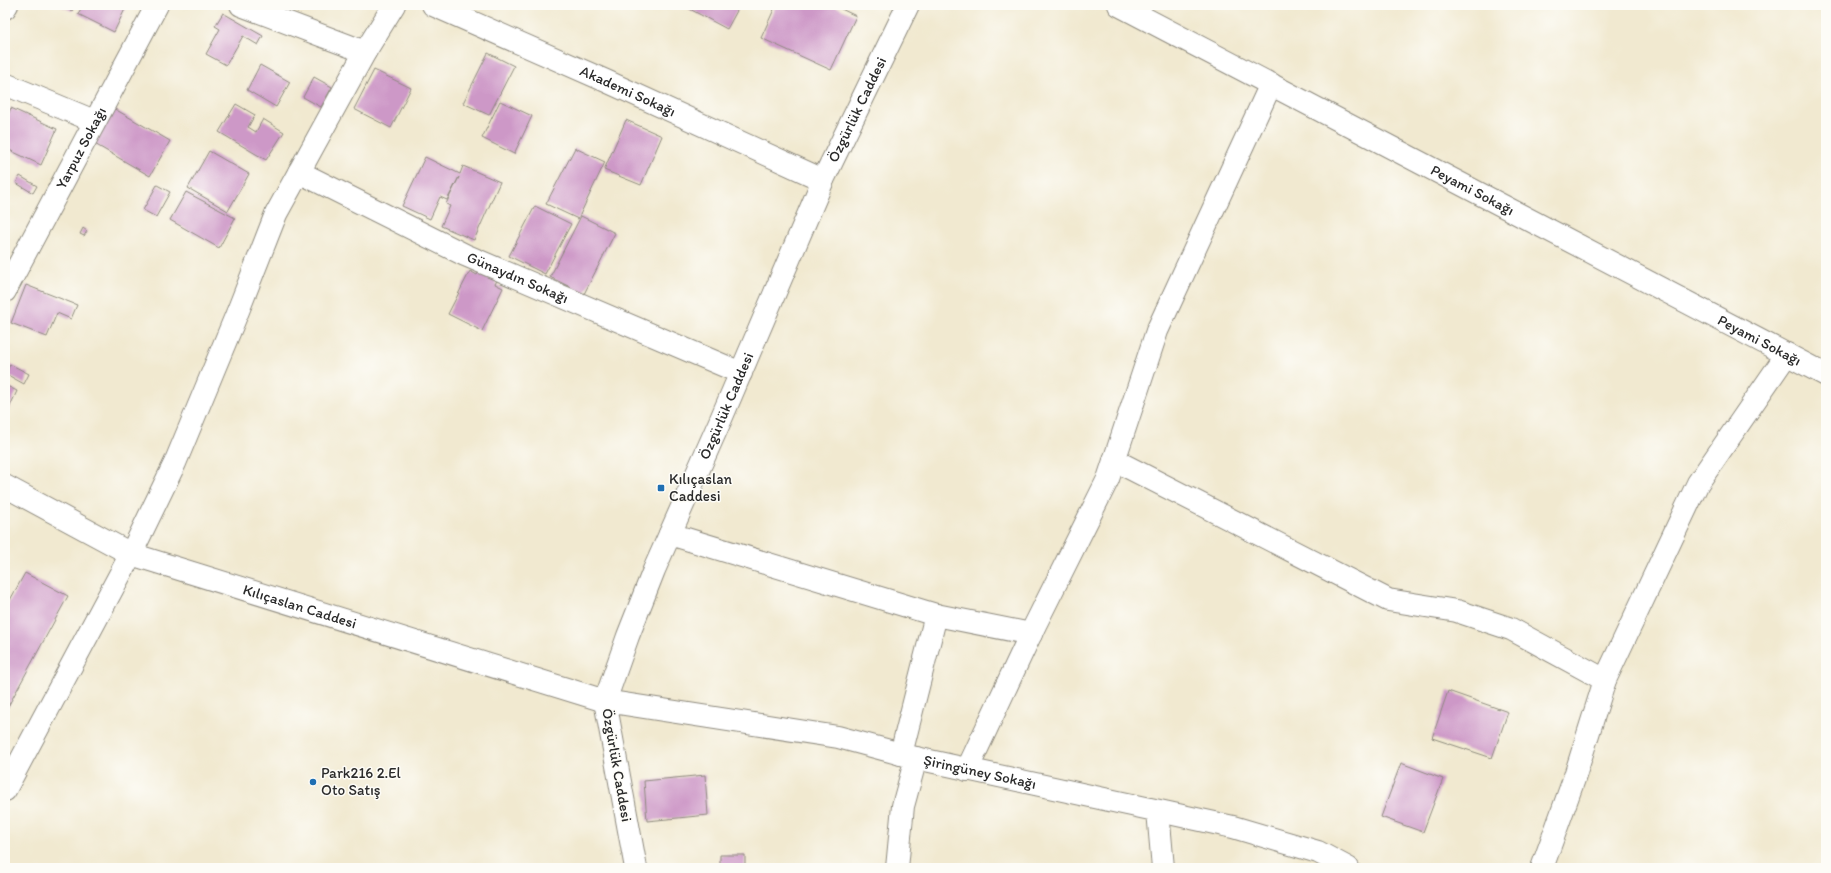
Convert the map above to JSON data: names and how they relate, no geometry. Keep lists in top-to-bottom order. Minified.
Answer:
{"streets":{"street":["Akademi Sokağı","Özgürlük Caddesi","Yarpuz Sokağı","Peyami Sokağı","Günaydın Sokağı","Kılıçaslan Caddesi","Şiringüney Sokağı"]},"crossings":[["Akademi Sokağı","Özgürlük Caddesi"],["Özgürlük Caddesi","Günaydın Sokağı"],["Özgürlük Caddesi","Kılıçaslan Caddesi"],["Özgürlük Caddesi","Şiringüney Sokağı"],["Kılıçaslan Caddesi","Şiringüney Sokağı"]],"places":{"transit":["Kılıçaslan Caddesi"],"other":["Park216 2.El Oto Satış"]}}
